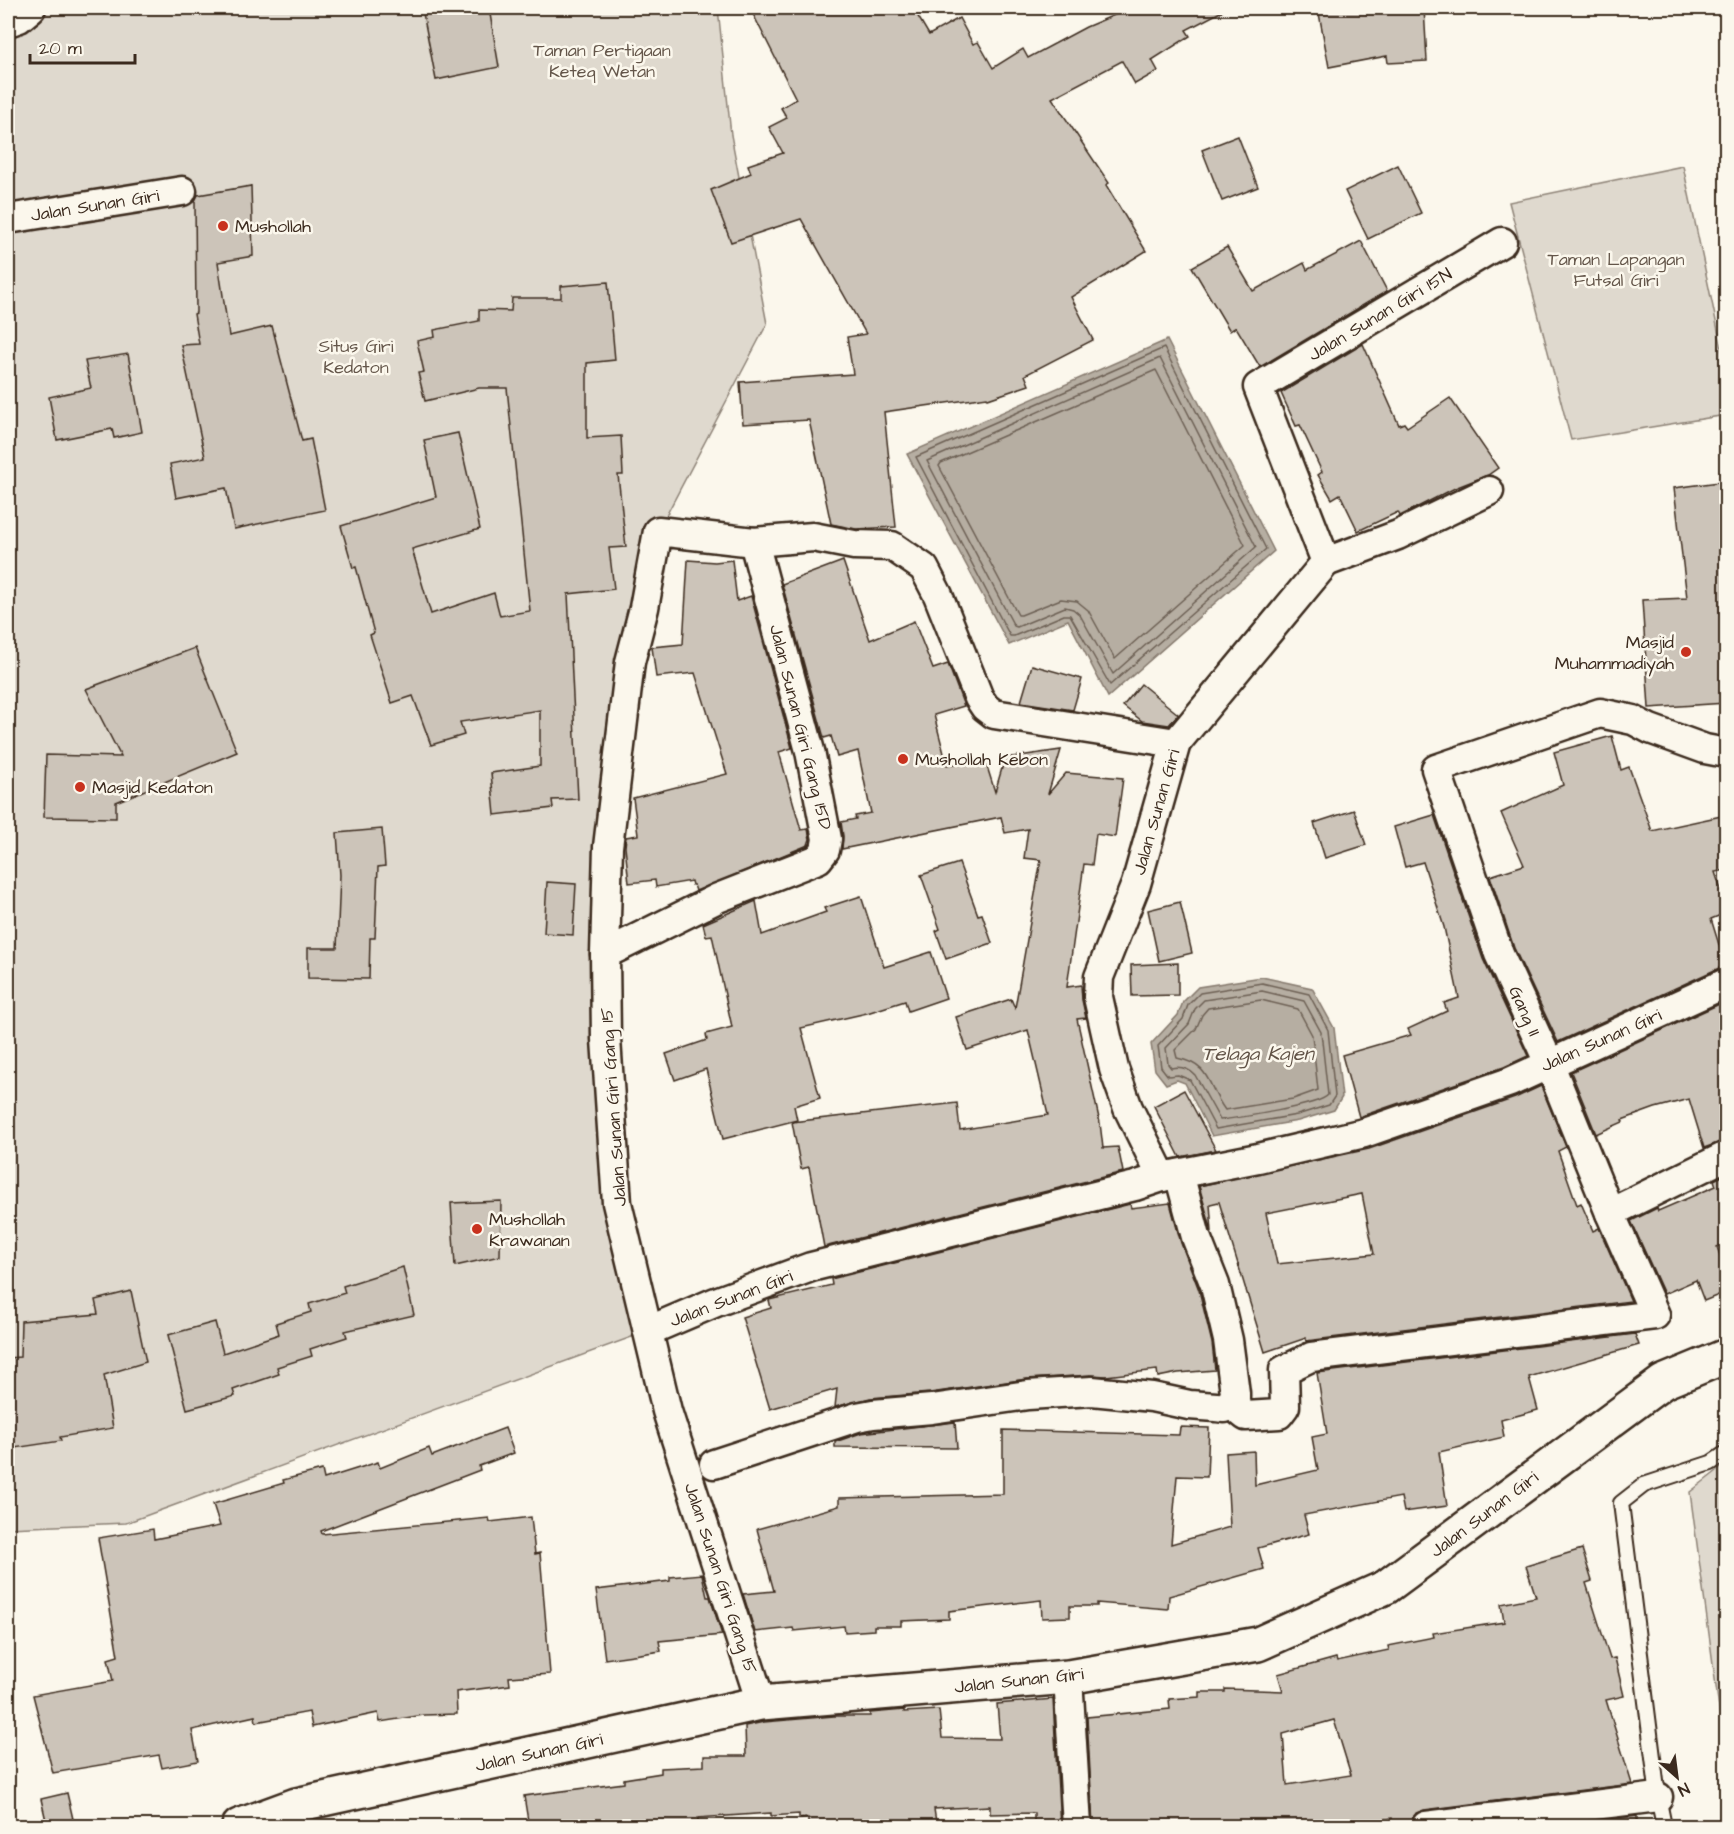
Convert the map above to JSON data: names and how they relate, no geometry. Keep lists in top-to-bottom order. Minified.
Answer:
{"streets":{"main road":["Jalan Sunan Giri"],"street":["Jalan Sunan Giri 15N","Jalan Sunan Giri Gang 15D","Gang II","Jalan Sunan Giri Gang 15"]},"crossings":[["Jalan Sunan Giri","Jalan Sunan Giri 15N"],["Jalan Sunan Giri","Gang II"],["Jalan Sunan Giri","Jalan Sunan Giri Gang 15"],["Jalan Sunan Giri Gang 15D","Jalan Sunan Giri Gang 15"]],"water":["Telaga Kajen"],"parks":["Taman Pertigaan Keteq Wetan","Taman Lapangan Futsal Giri","Situs Giri Kedaton"],"places":["Mushollah","Masjid Muhammadiyah","Mushollah Kebon","Masjid Kedaton","Mushollah Krawanan"],"scale_bar":"20 m","north":"bottom right"}
